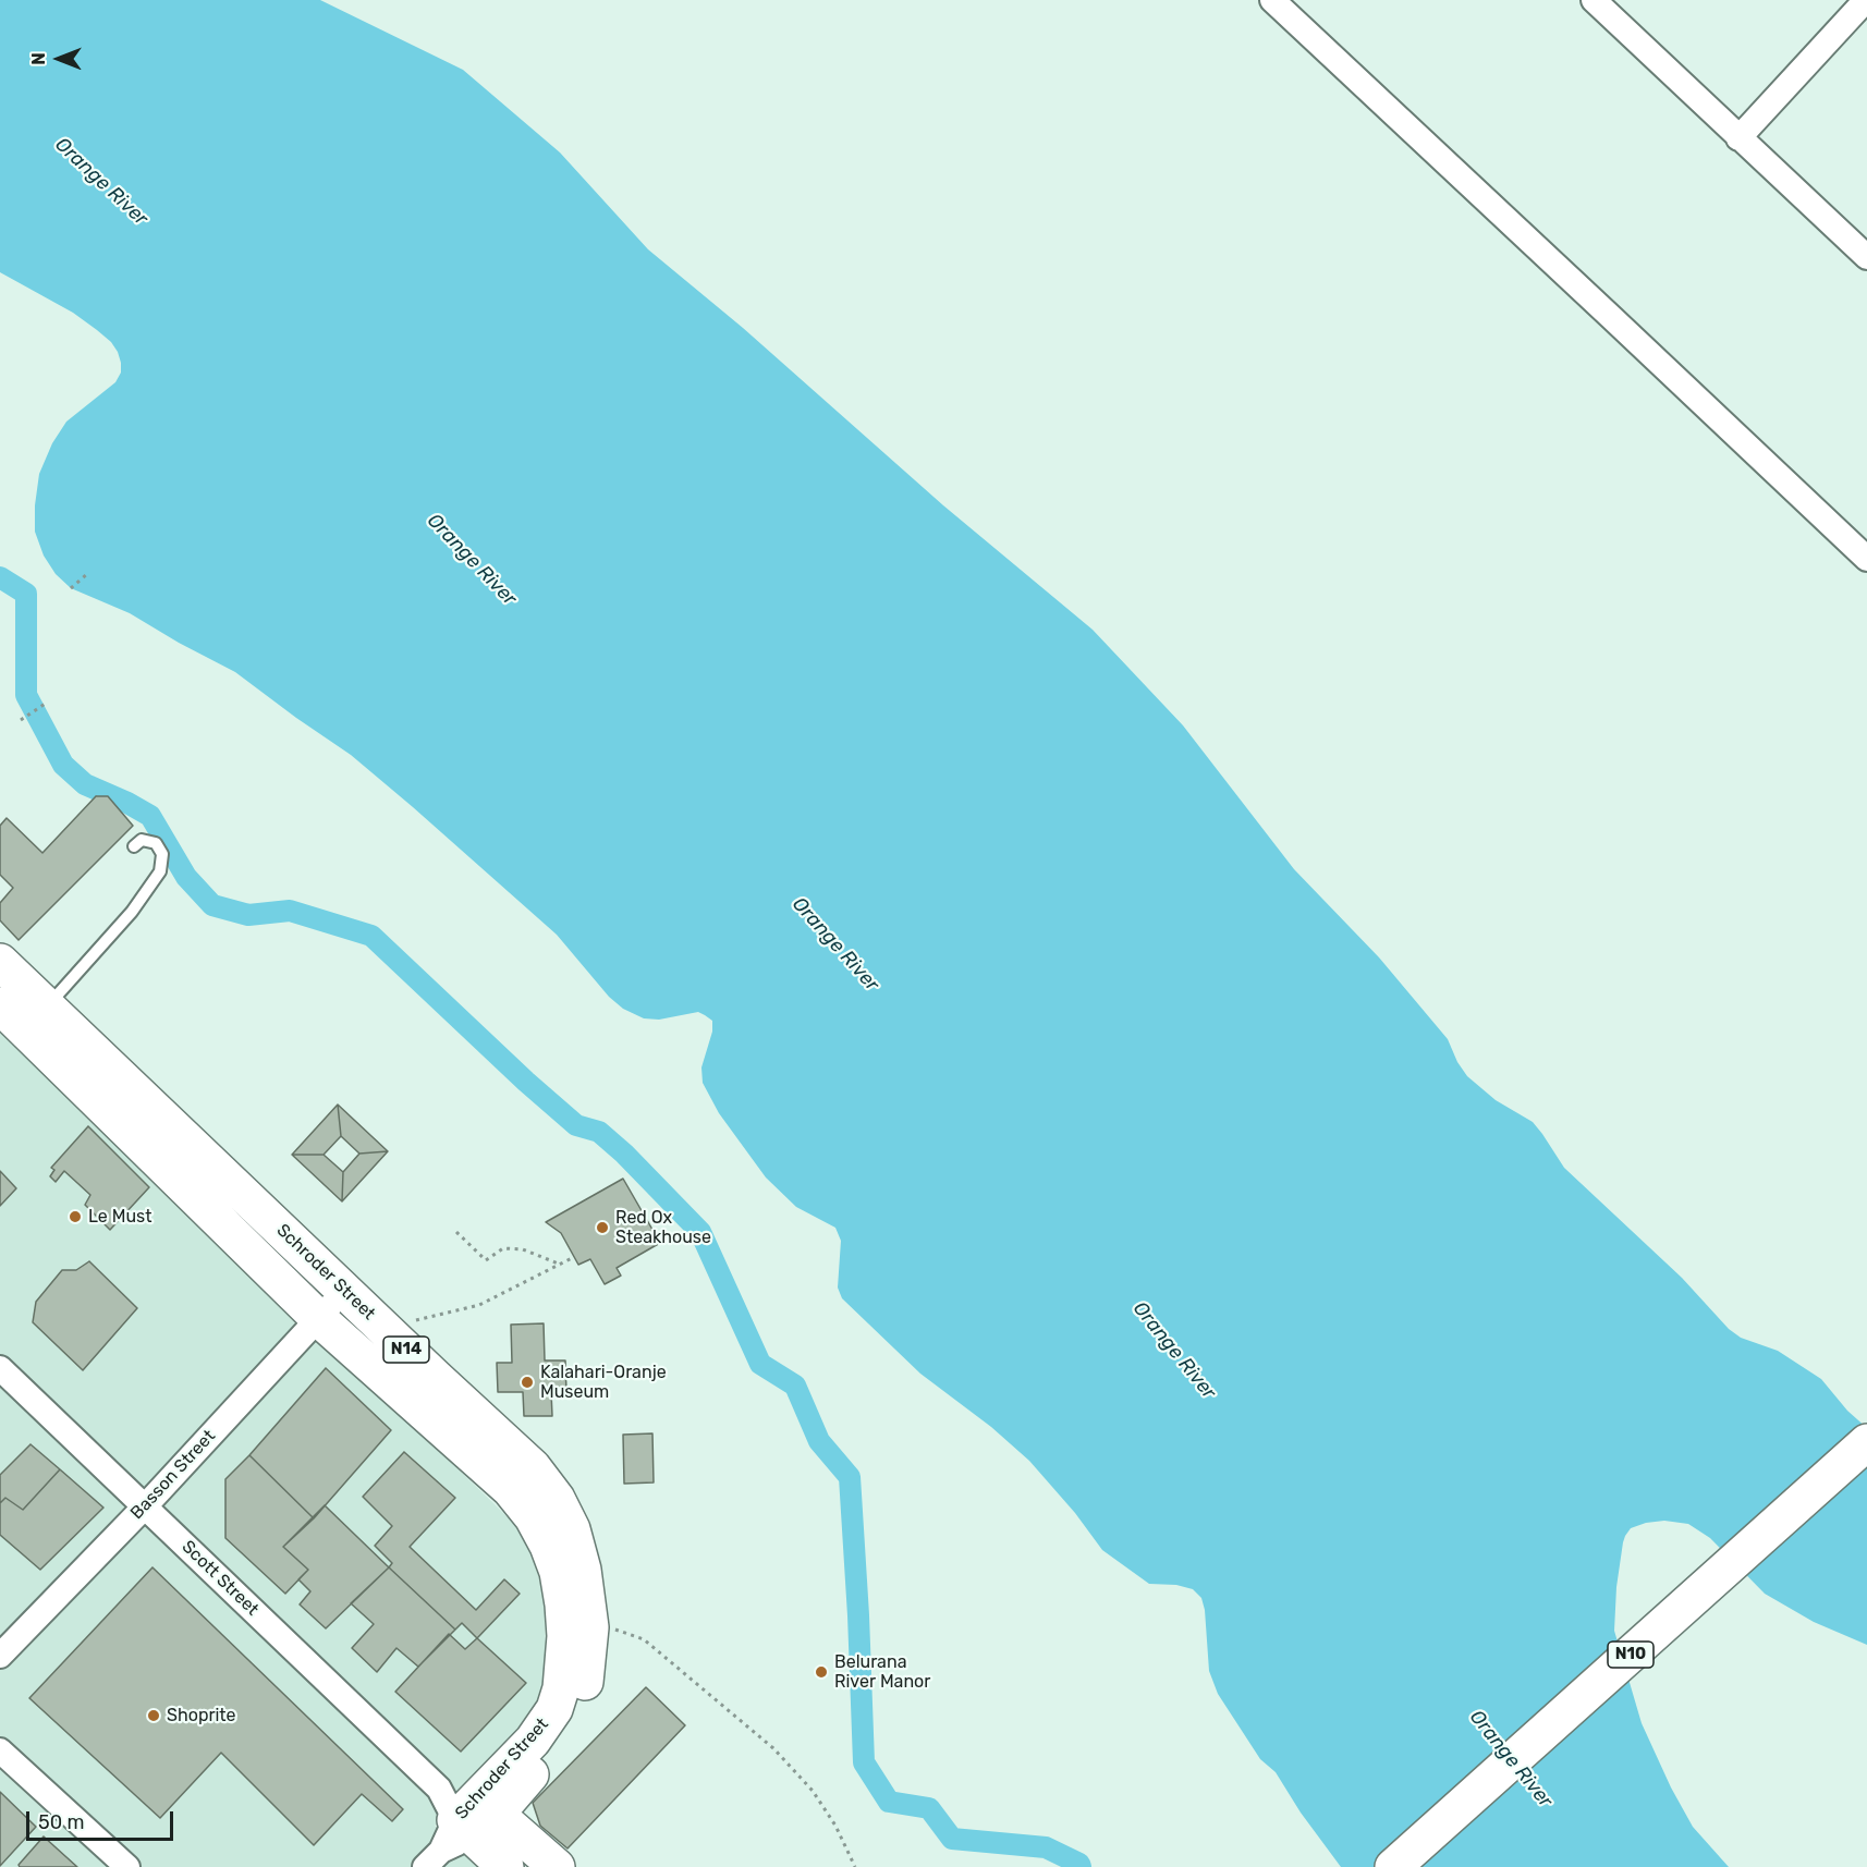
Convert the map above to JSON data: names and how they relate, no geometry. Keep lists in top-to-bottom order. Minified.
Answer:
{"streets":{"highway":["Schroder Street","N14","Scott Street","N10"],"street":["Basson Street"]},"crossings":[["Schroder Street","Basson Street"],["Schroder Street","Scott Street"],["Basson Street","Scott Street"]],"water":["Orange River"],"places":["Le Must","Red Ox Steakhouse","Kalahari-Oranje Museum","Belurana River Manor","Shoprite"],"scale_bar":"50 m","north":"left"}
